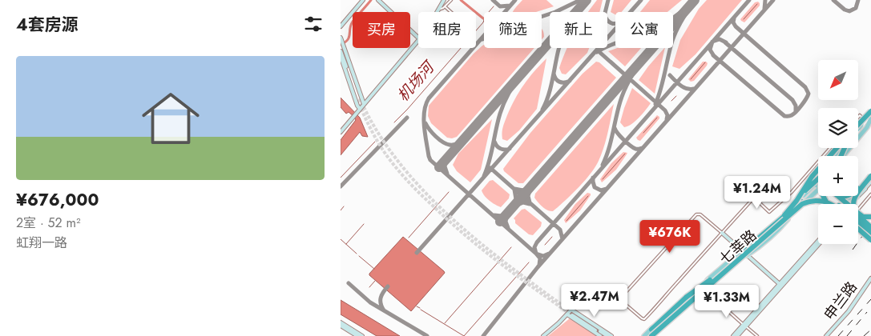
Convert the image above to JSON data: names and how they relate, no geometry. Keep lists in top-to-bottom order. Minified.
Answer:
{"streets":{"main road":["七莘路","申兰路"]},"water":["机场河"],"north":"bottom left","page":{"heading":"4套房源","chip":["买房","租房","筛选","新上","公寓"],"list":[{"name":"¥676,000","note":"2室 · 52 m² · 虹翔一路"}],"map_buttons":["+","−"],"price":["¥1.24M","¥676K","¥2.47M","¥1.33M"]}}
